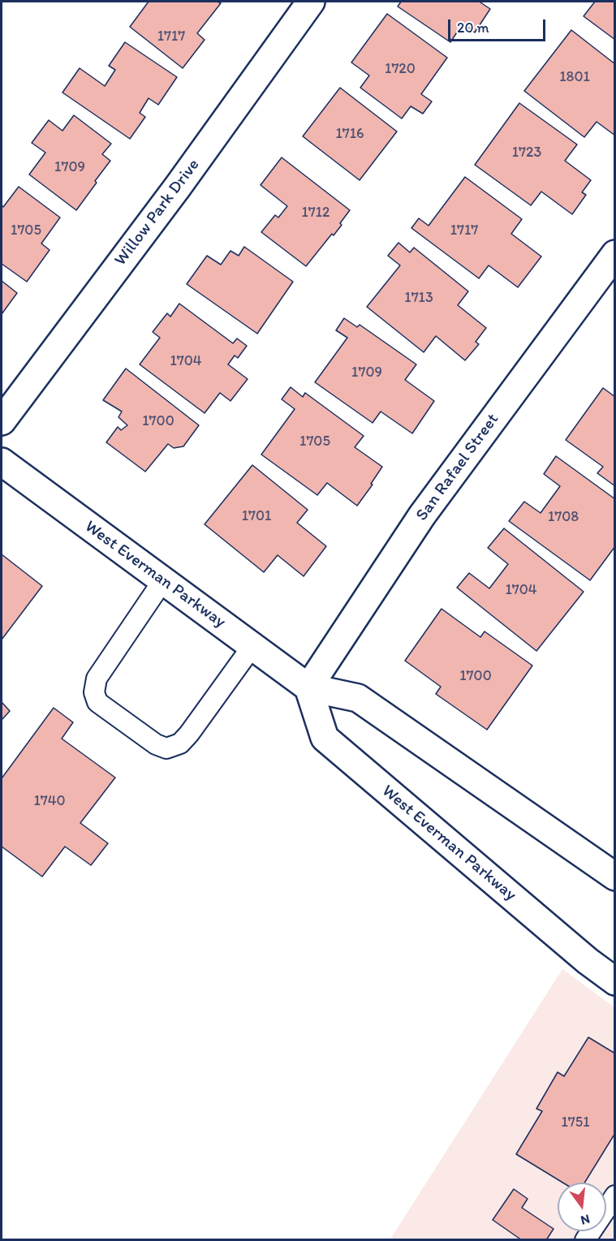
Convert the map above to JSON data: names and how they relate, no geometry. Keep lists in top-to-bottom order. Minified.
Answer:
{"streets":{"street":["Willow Park Drive","San Rafael Street","West Everman Parkway"]},"crossings":[["San Rafael Street","West Everman Parkway"]],"house_numbers":["1717","1720","1801","1716","1723","1709","1712","1705","1717","1713","1704","1709","1700","1705","1701","1708","1704","1700","1740","1751"],"scale_bar":"20 m","north":"bottom"}
